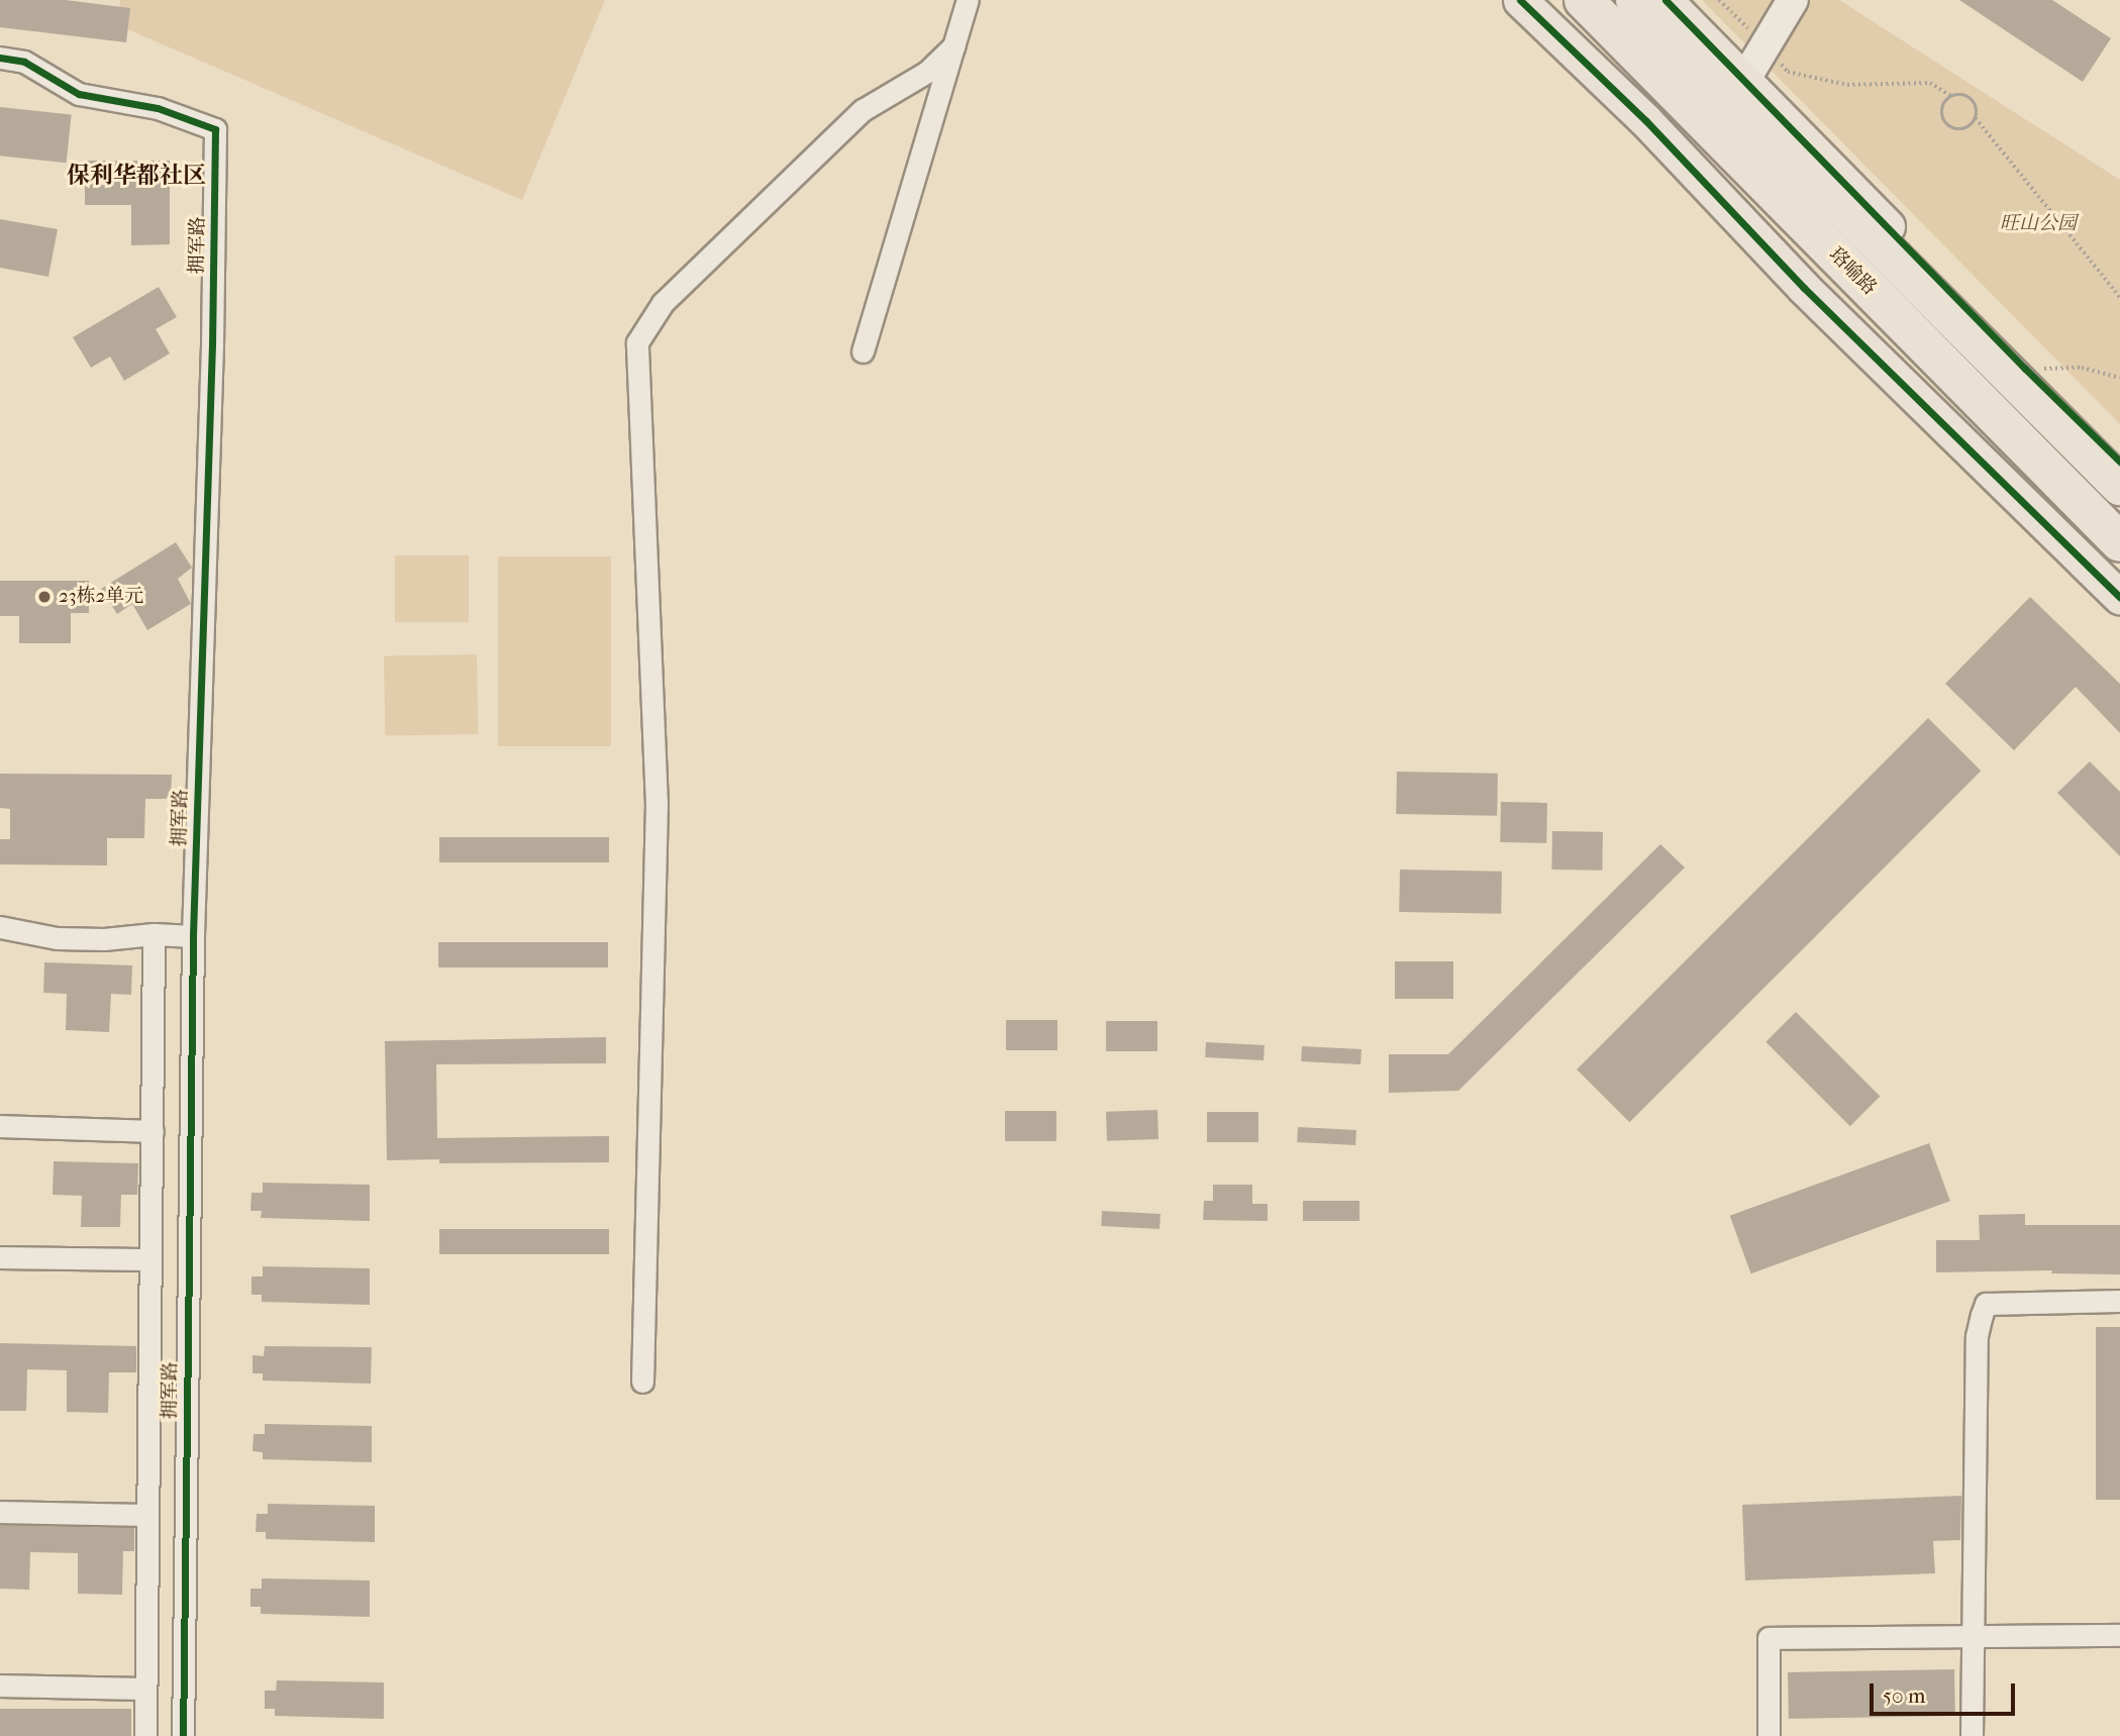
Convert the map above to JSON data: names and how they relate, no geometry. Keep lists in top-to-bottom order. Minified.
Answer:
{"streets":{"highway":["珞喻路"],"street":["拥军路"]},"districts":["保利华都社区"],"parks":["旺山公园"],"places":["23栋2单元"],"scale_bar":"50 m"}
